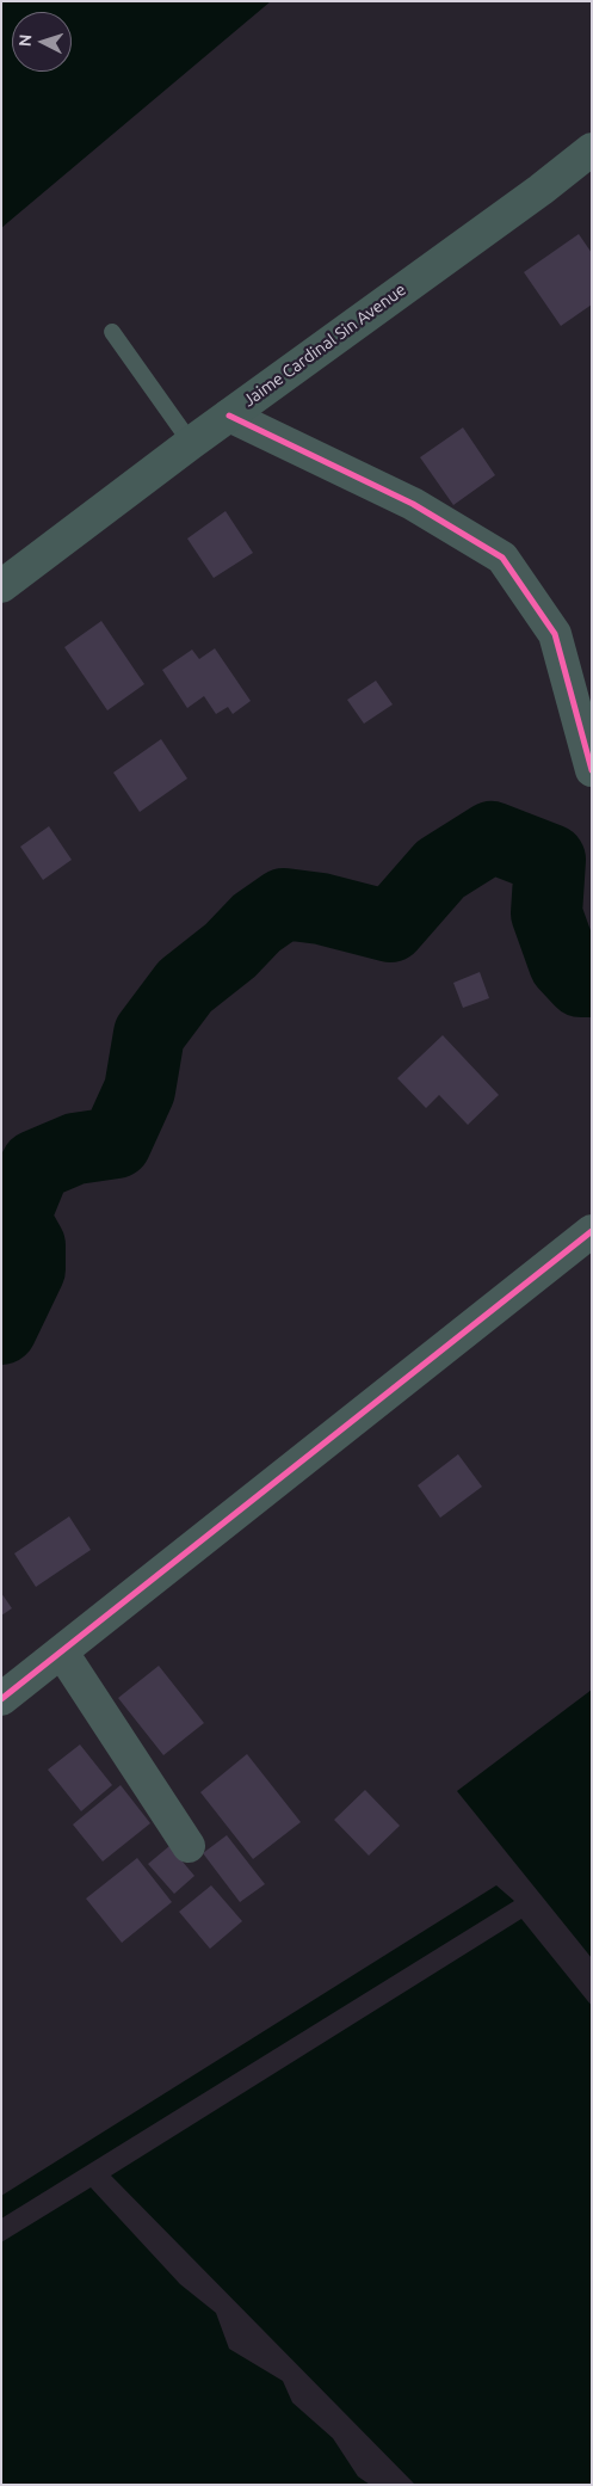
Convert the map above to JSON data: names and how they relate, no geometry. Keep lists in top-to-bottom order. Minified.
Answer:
{"streets":{"main road":["Jaime Cardinal Sin Avenue"]},"north":"left"}
